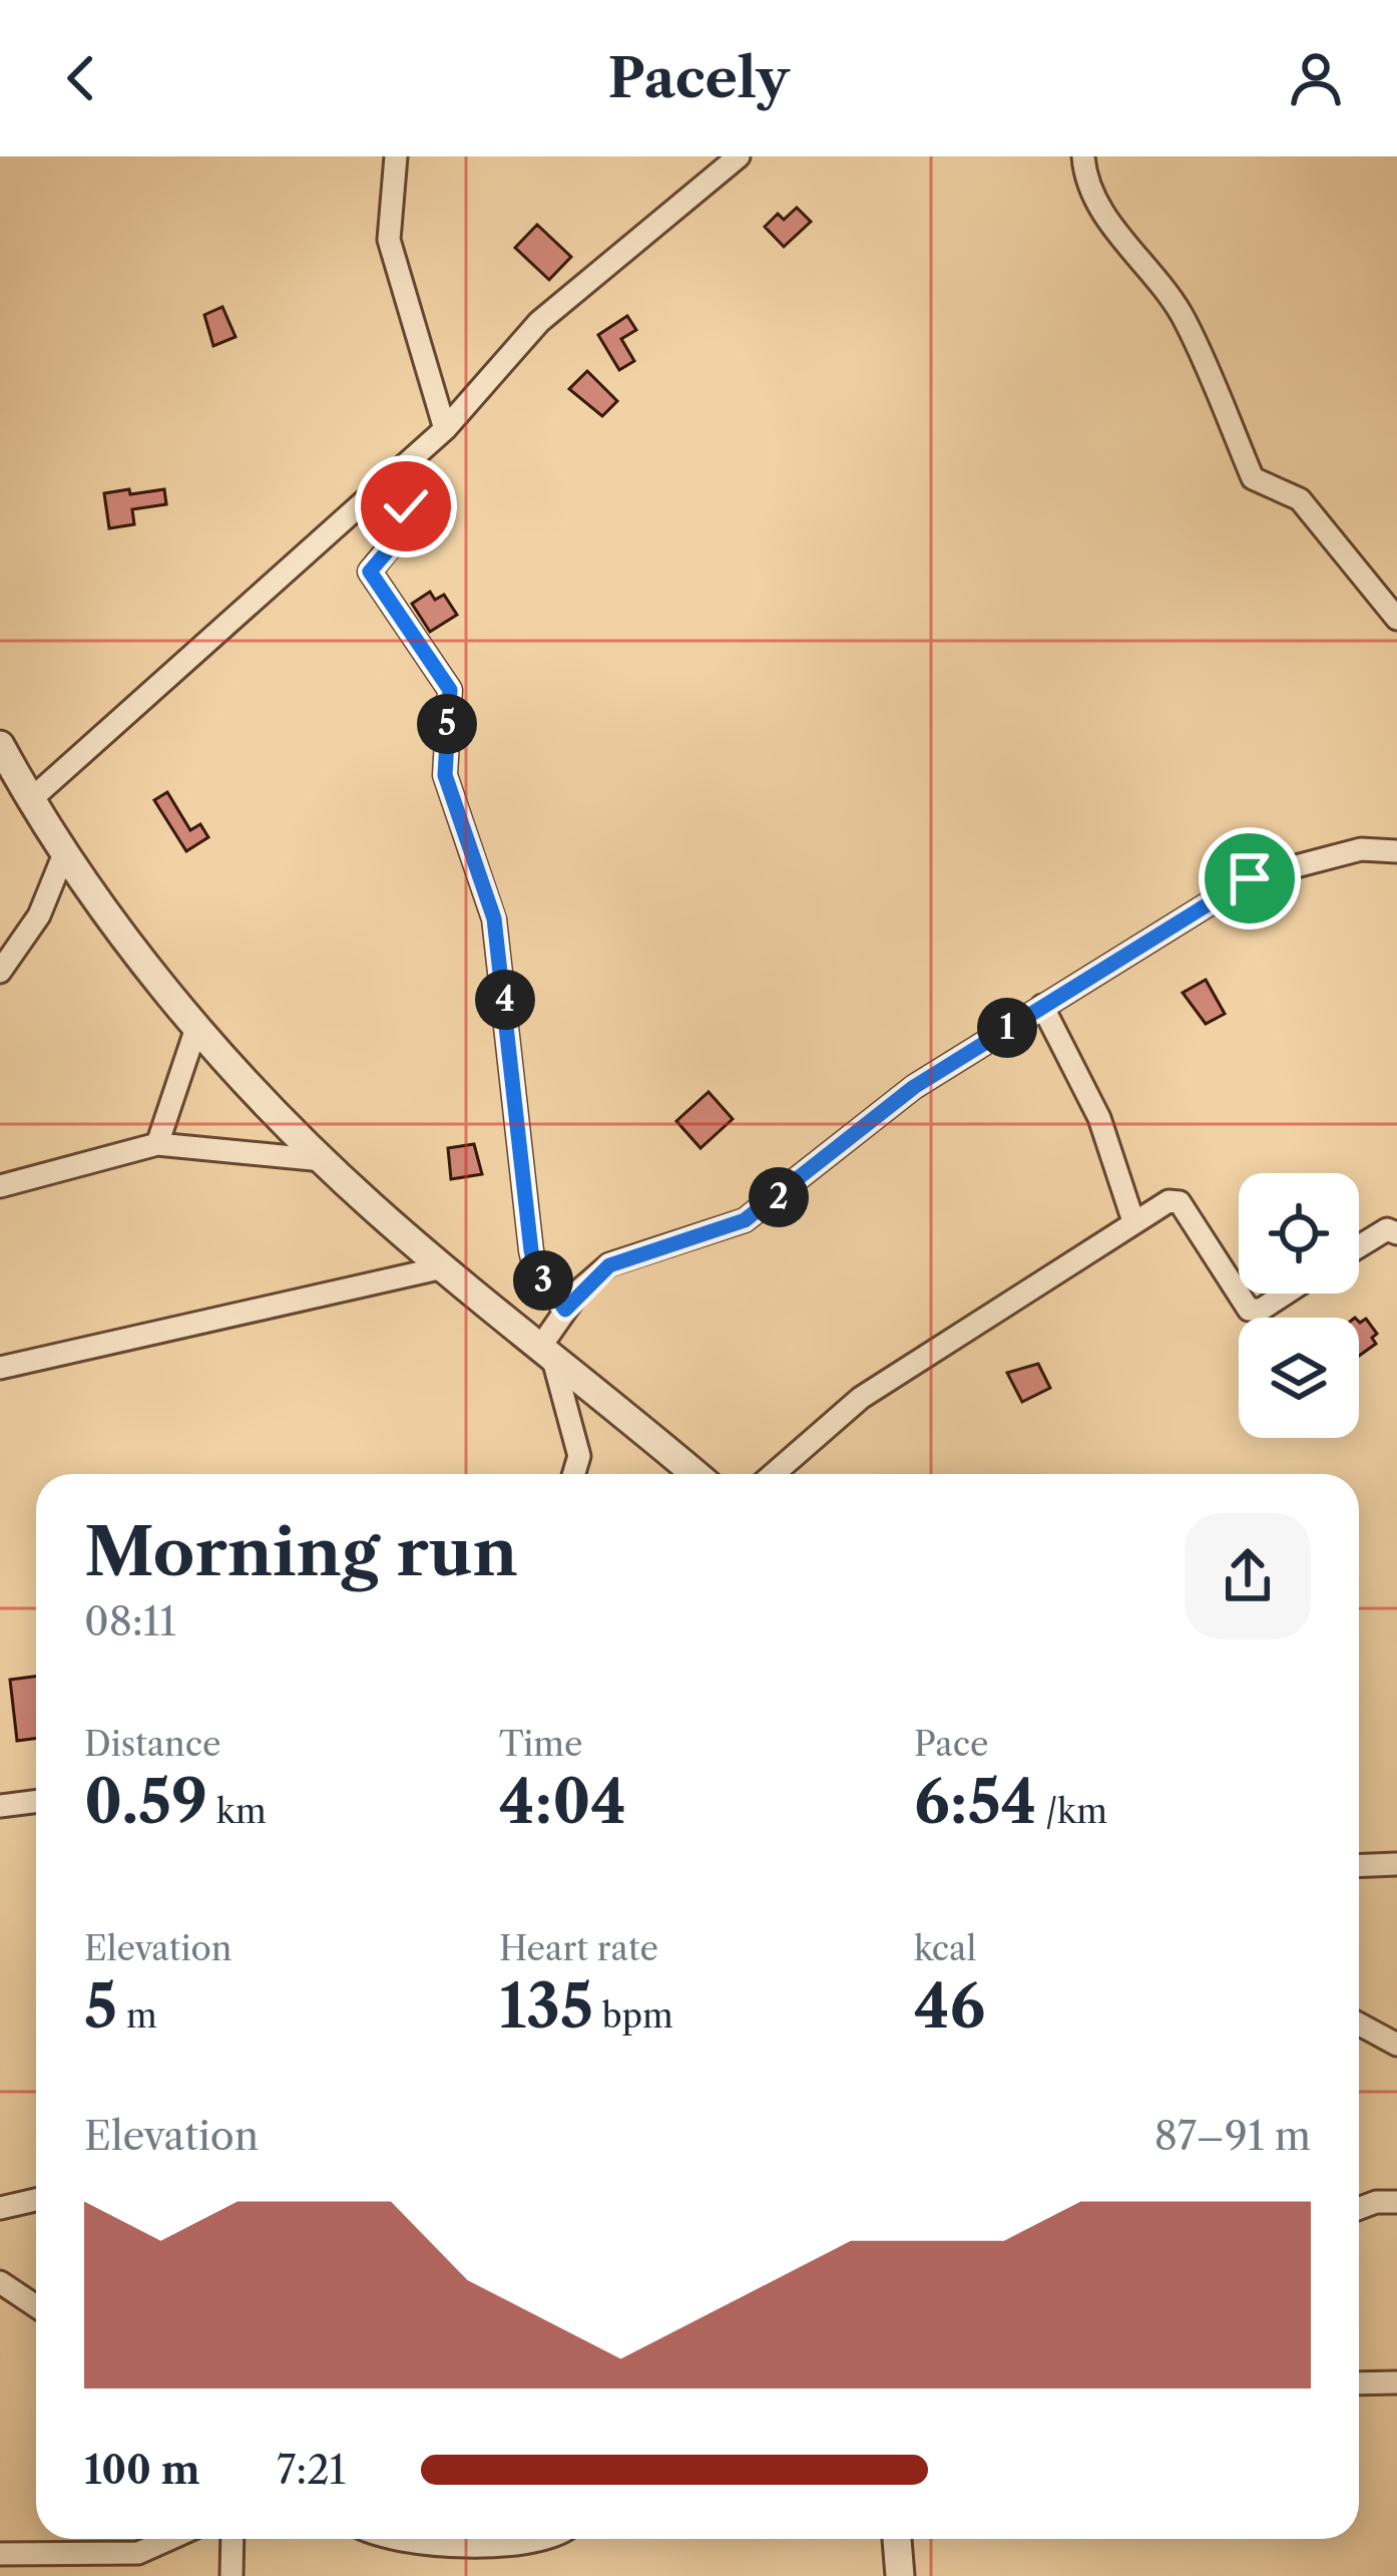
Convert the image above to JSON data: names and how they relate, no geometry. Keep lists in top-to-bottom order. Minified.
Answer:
{"page":{"header":"Pacely","pins":["5","4","1","2","3"],"heading":["Morning run","08:11"],"stats":[["Distance","0.59 km"],["Time","4:04"],["Pace","6:54 /km"],["Elevation","5 m"],["Heart rate","135 bpm"],["kcal","46"]],"chart":["Elevation","87–91 m"],"list":[{"name":"100 m","note":"7:21"}]}}
